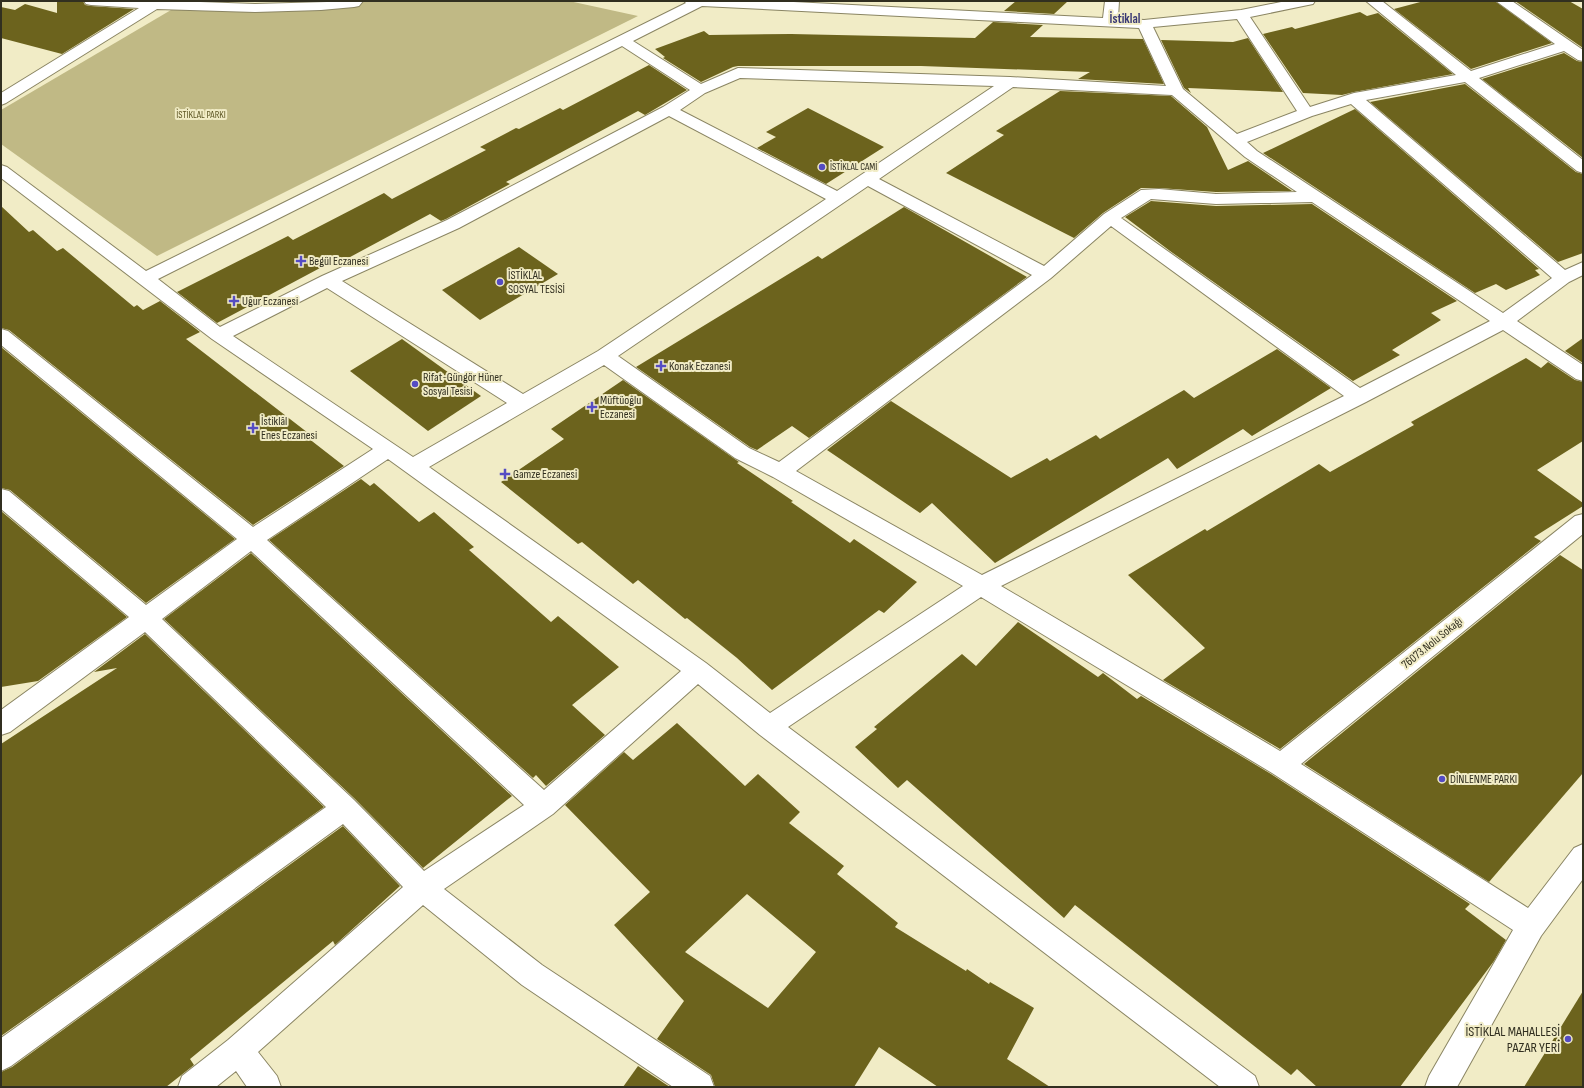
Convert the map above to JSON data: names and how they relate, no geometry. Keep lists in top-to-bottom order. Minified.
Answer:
{"streets":{"street":["76073.Nolu Sokağı"]},"districts":["İstiklal"],"parks":["İSTİKLAL PARKI"],"places":{"other":["İSTİKLAL CAMİ","İSTİKLAL SOSYAL TESİSİ","Rifat-Güngör Hüner Sosyal Tesisi","DİNLENME PARKI","İSTİKLAL MAHALLESİ PAZAR YERİ"],"health":["Begül Eczanesi","Uğur Eczanesi","Konak Eczanesi","Müftüoğlu Eczanesi","İstiklâl Enes Eczanesi","Gamze Eczanesi"]}}
